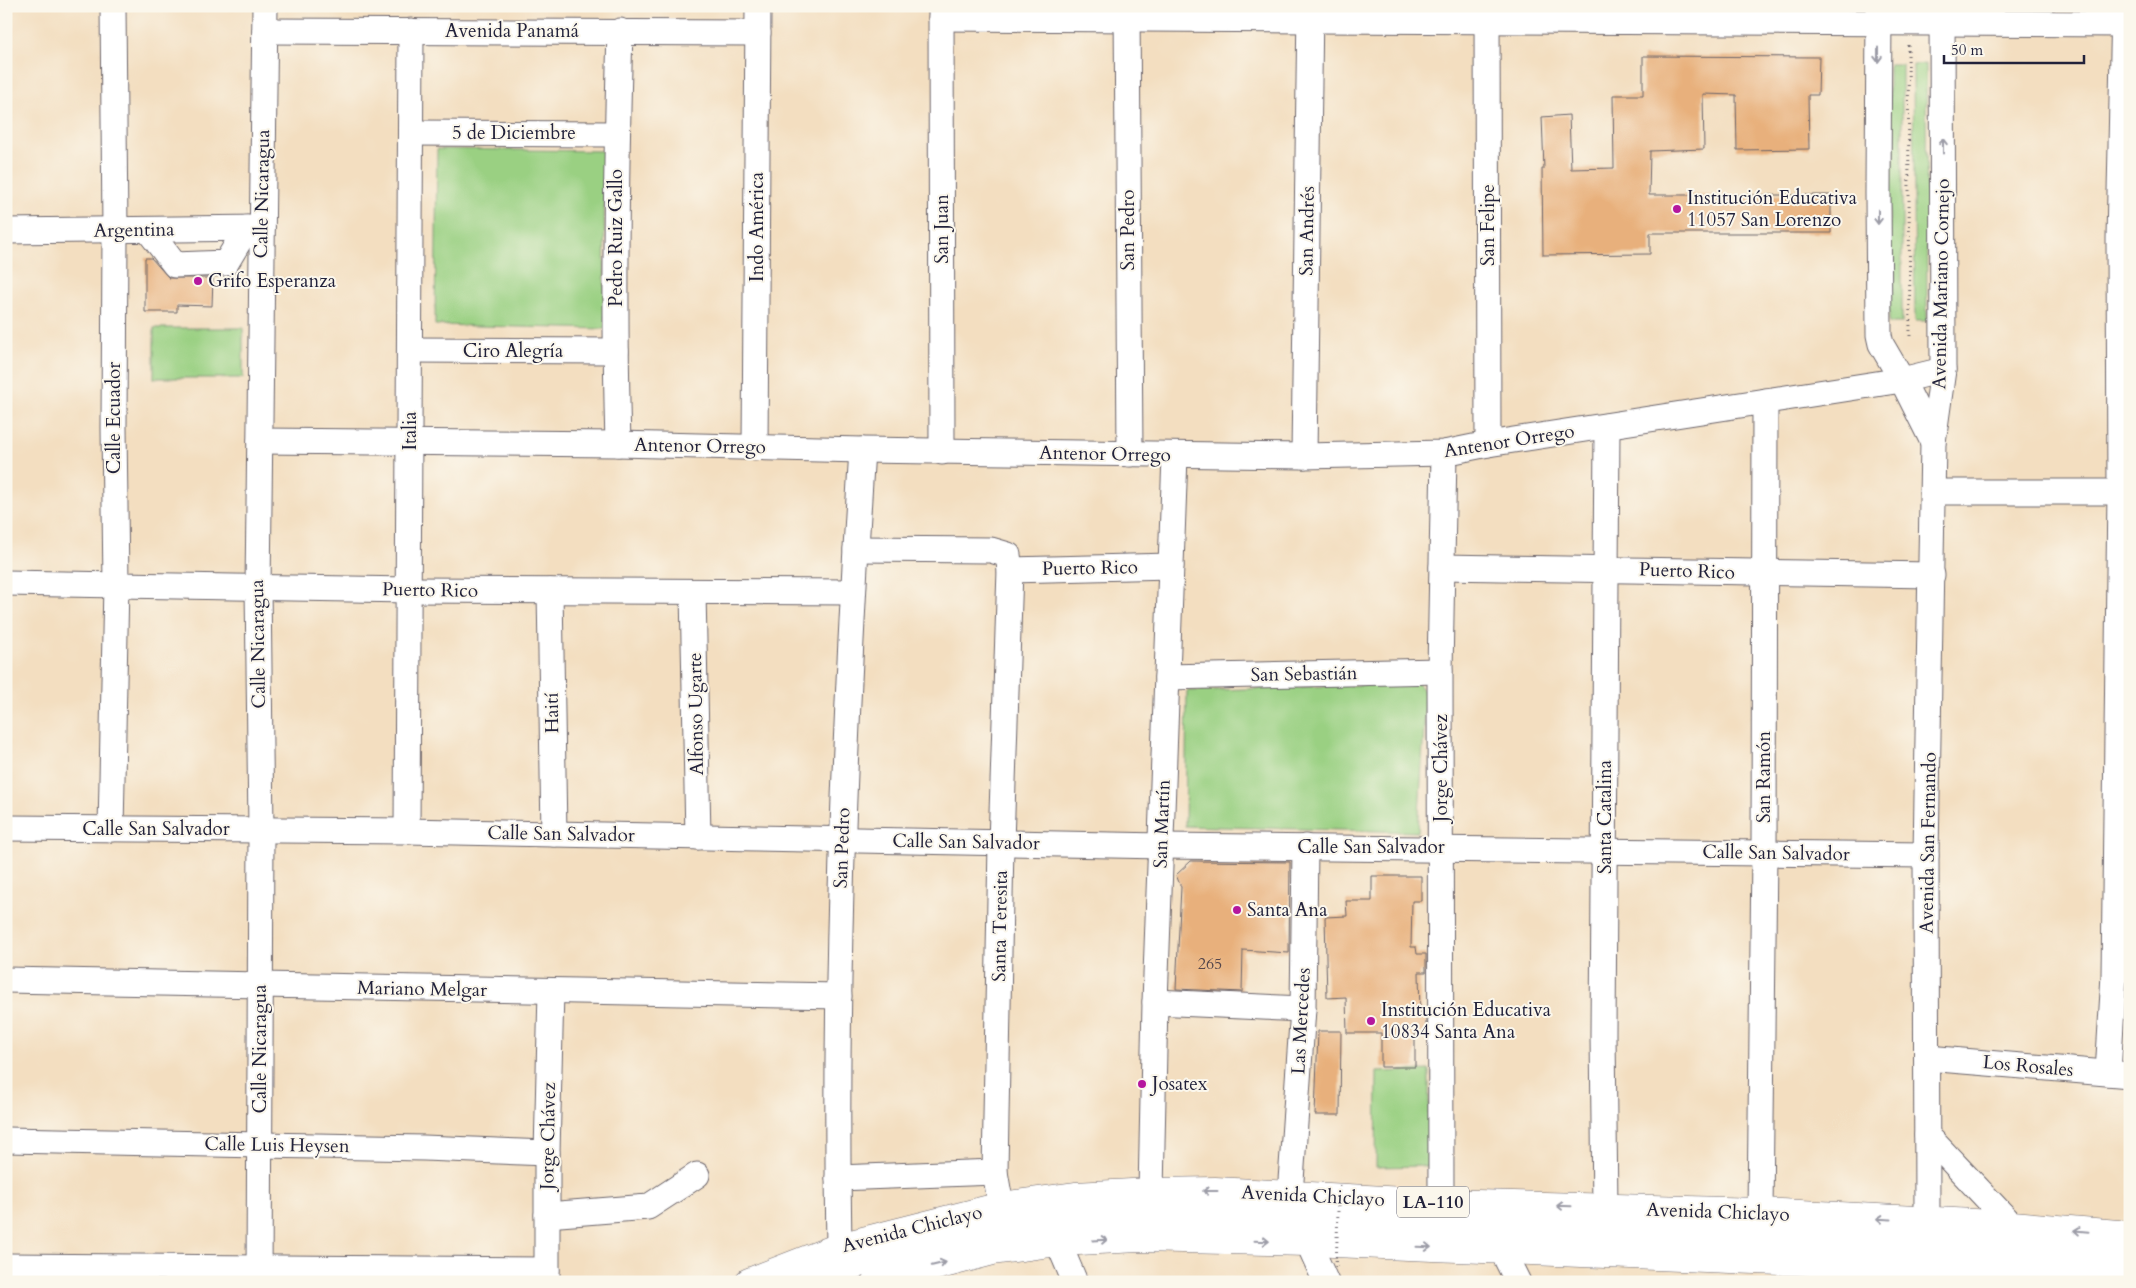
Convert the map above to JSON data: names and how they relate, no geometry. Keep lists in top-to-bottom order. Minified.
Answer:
{"streets":{"main road":["Avenida Chiclayo","LA-110"],"street":["Avenida Panamá","5 de Diciembre","Calle Nicaragua","San Felipe","Indo América","San Juan","Argentina","San Pedro","San Andrés","Pedro Ruiz Gallo","Avenida Mariano Cornejo","Ciro Alegría","Calle Ecuador","Italia","Antenor Orrego","Puerto Rico","San Sebastián","Haití","Alfonso Ugarte","Jorge Chávez","San Ramón","Santa Catalina","San Martín","Calle San Salvador","Avenida San Fernando","Santa Teresita","Mariano Melgar","Las Mercedes","Los Rosales","Calle Luis Heysen"]},"crossings":[["Avenida Panamá","Calle Nicaragua"],["Avenida Panamá","Indo América"],["Avenida Panamá","Pedro Ruiz Gallo"],["Avenida Panamá","Italia"],["5 de Diciembre","Pedro Ruiz Gallo"],["5 de Diciembre","Italia"],["Calle Nicaragua","Argentina"],["Calle Nicaragua","Antenor Orrego"],["Calle Nicaragua","Puerto Rico"],["Calle Nicaragua","Calle San Salvador"],["Calle Nicaragua","Mariano Melgar"],["Calle Nicaragua","Calle Luis Heysen"],["San Felipe","Antenor Orrego"],["Indo América","Antenor Orrego"],["San Juan","Antenor Orrego"],["Argentina","Calle Ecuador"],["San Pedro","Antenor Orrego"],["San Pedro","Puerto Rico"],["San Pedro","Calle San Salvador"],["San Pedro","Mariano Melgar"],["San Pedro","Avenida Chiclayo"],["San Andrés","Antenor Orrego"],["Pedro Ruiz Gallo","Ciro Alegría"],["Pedro Ruiz Gallo","Antenor Orrego"],["Avenida Mariano Cornejo","Antenor Orrego"],["Avenida Mariano Cornejo","Avenida San Fernando"],["Ciro Alegría","Italia"],["Calle Ecuador","Puerto Rico"],["Calle Ecuador","Calle San Salvador"],["Italia","Antenor Orrego"],["Italia","Puerto Rico"],["Italia","Calle San Salvador"],["Antenor Orrego","Jorge Chávez"],["Antenor Orrego","San Ramón"],["Antenor Orrego","Santa Catalina"],["Antenor Orrego","San Martín"],["Puerto Rico","Haití"],["Puerto Rico","Alfonso Ugarte"],["Puerto Rico","Jorge Chávez"],["Puerto Rico","San Ramón"],["Puerto Rico","Santa Catalina"],["Puerto Rico","San Martín"],["Puerto Rico","Avenida San Fernando"],["Puerto Rico","Santa Teresita"],["San Sebastián","Jorge Chávez"],["San Sebastián","San Martín"],["Haití","Calle San Salvador"],["Alfonso Ugarte","Calle San Salvador"],["Jorge Chávez","Calle San Salvador"],["Jorge Chávez","Mariano Melgar"],["Jorge Chávez","Calle Luis Heysen"],["Jorge Chávez","Avenida Chiclayo"],["San Ramón","Calle San Salvador"],["San Ramón","Avenida Chiclayo"],["Santa Catalina","Calle San Salvador"],["Santa Catalina","Avenida Chiclayo"],["San Martín","Calle San Salvador"],["San Martín","Avenida Chiclayo"],["Calle San Salvador","Avenida San Fernando"],["Calle San Salvador","Santa Teresita"],["Calle San Salvador","Las Mercedes"],["Avenida San Fernando","Los Rosales"],["Avenida San Fernando","Avenida Chiclayo"],["Santa Teresita","Avenida Chiclayo"],["Las Mercedes","Avenida Chiclayo"]],"places":["Institución Educativa 11057 San Lorenzo","Grifo Esperanza","Santa Ana","Institución Educativa 10834 Santa Ana","Josatex"],"house_numbers":["265"],"scale_bar":"50 m"}
